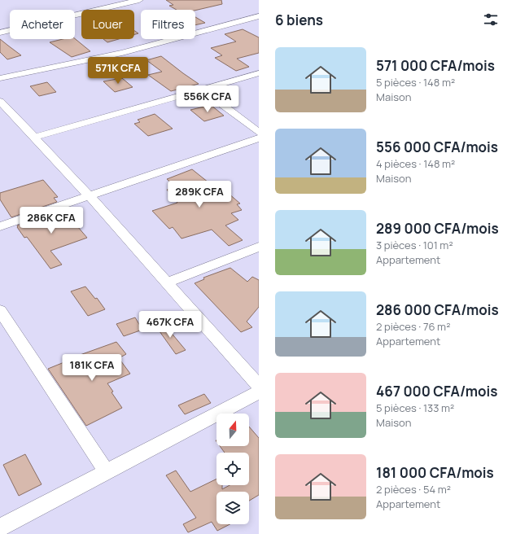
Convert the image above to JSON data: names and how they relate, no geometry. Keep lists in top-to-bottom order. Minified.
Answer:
{"north":"top","page":{"heading":"6 biens","chip":["Acheter","Louer","Filtres"],"list":[{"name":"571 000 CFA/mois","note":"5 pièces · 148 m² · Maison"},{"name":"556 000 CFA/mois","note":"4 pièces · 148 m² · Maison"},{"name":"289 000 CFA/mois","note":"3 pièces · 101 m² · Appartement"},{"name":"286 000 CFA/mois","note":"2 pièces · 76 m² · Appartement"},{"name":"467 000 CFA/mois","note":"5 pièces · 133 m² · Maison"},{"name":"181 000 CFA/mois","note":"2 pièces · 54 m² · Appartement"}],"price":["571K CFA","556K CFA","289K CFA","286K CFA","467K CFA","181K CFA"]}}
